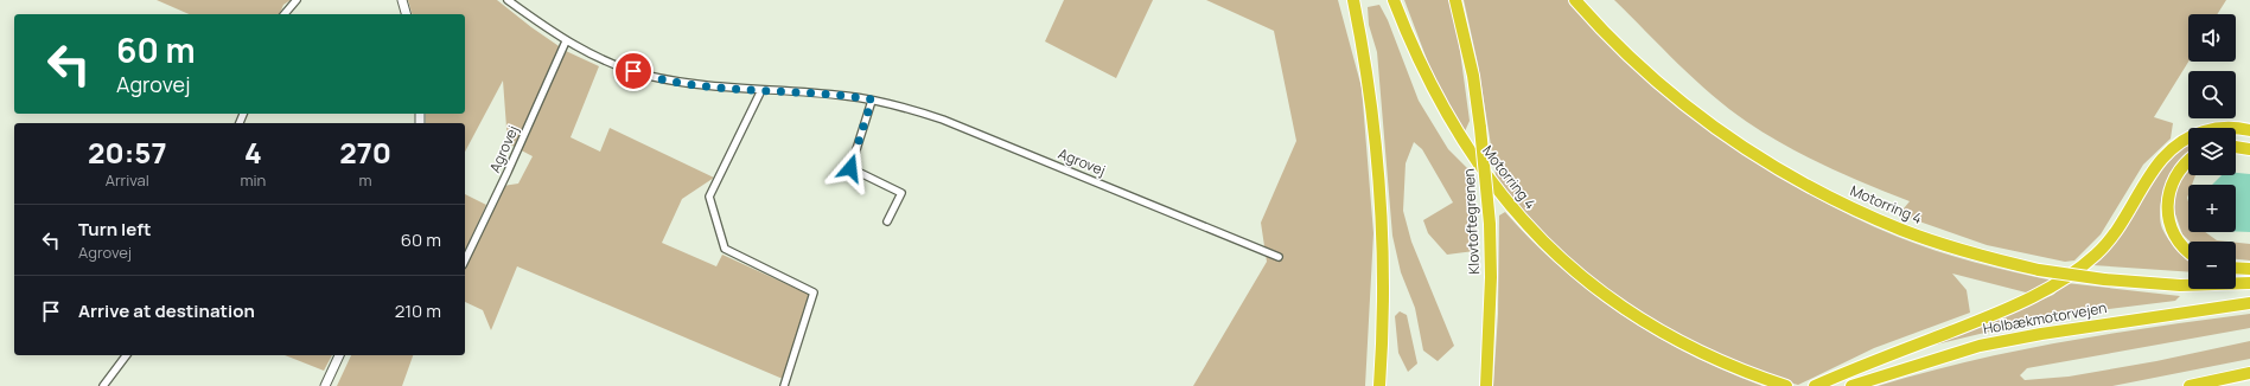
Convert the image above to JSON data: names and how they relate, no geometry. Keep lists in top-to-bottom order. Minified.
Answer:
{"streets":{"highway":["Motorring 4","Klovtoftegrenen","Holbækmotorvejen"],"street":["Agrovej"]},"page":{"map_buttons":["+","−"],"turn":["60 m","Agrovej"],"eta":["20:57","Arrival","4","min","270","m"],"list":[{"name":"Turn left","note":"Agrovej","value":"60 m"},{"name":"Arrive at destination","value":"210 m"}]}}
